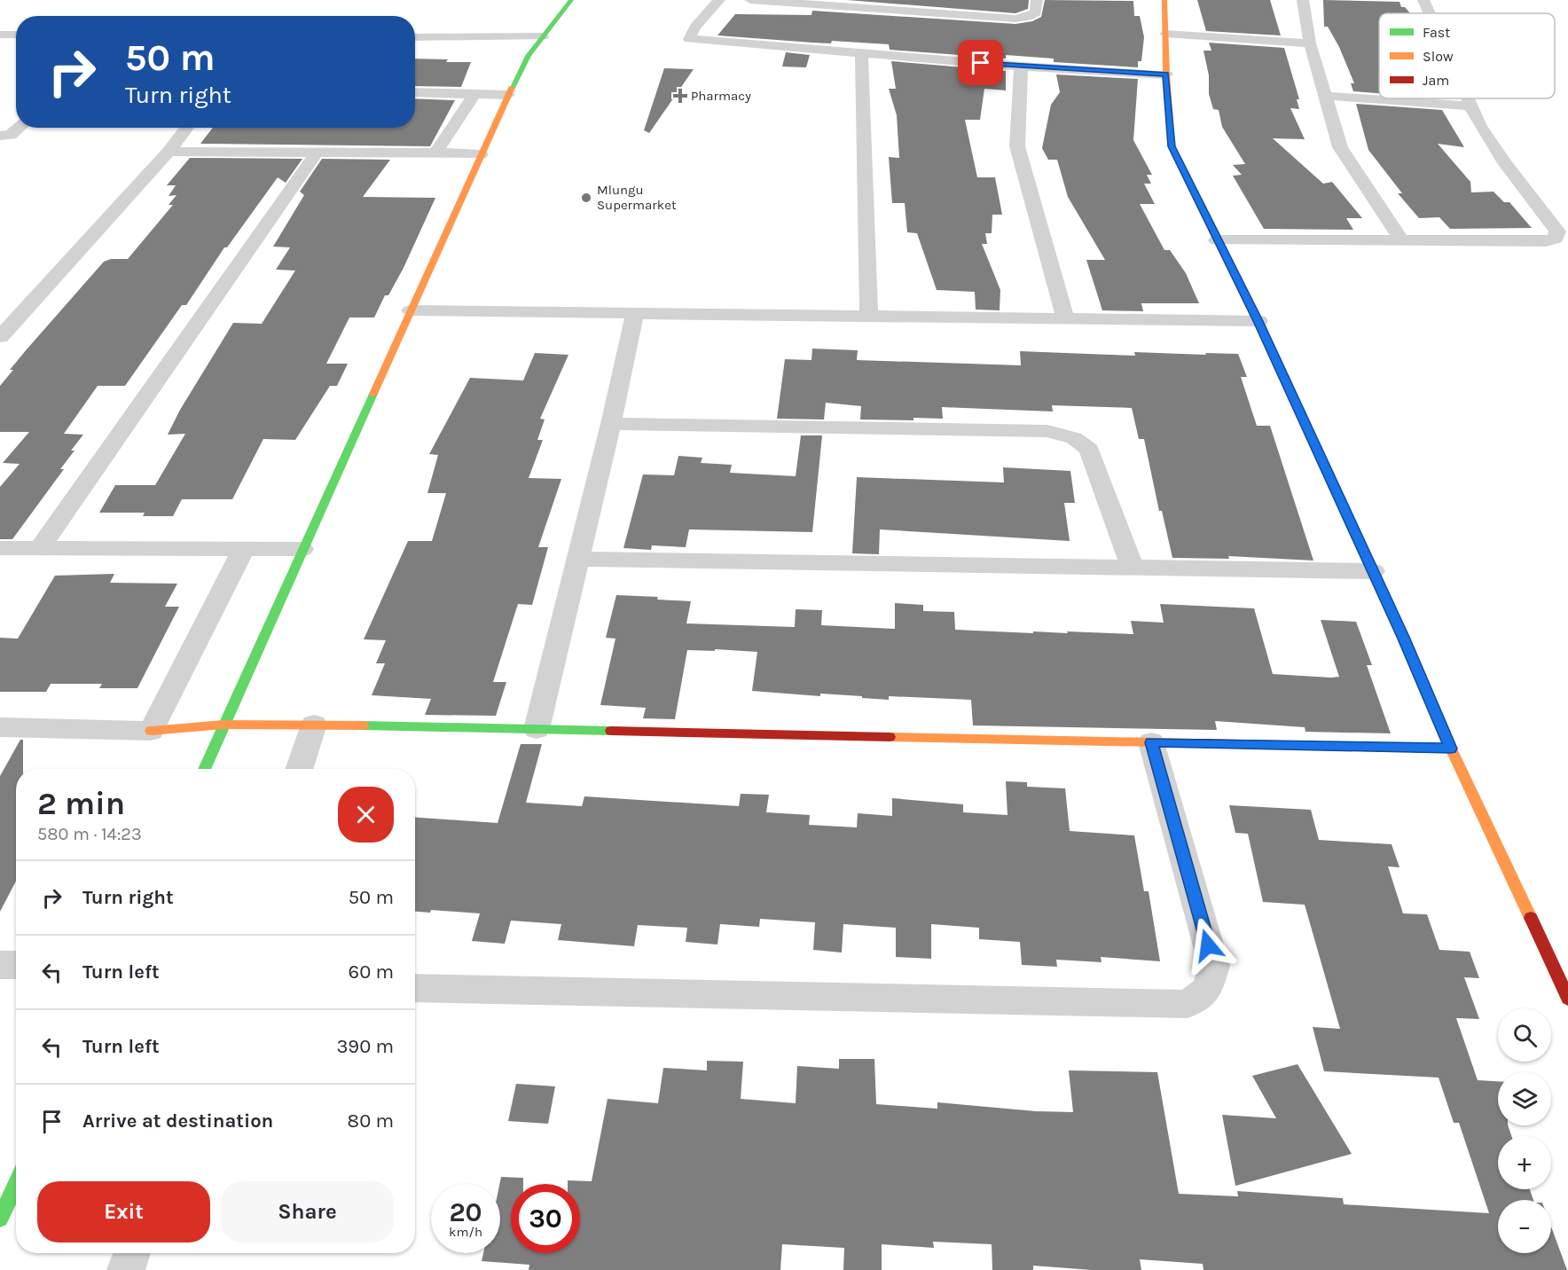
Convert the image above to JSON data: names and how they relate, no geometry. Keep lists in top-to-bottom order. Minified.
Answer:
{"places":{"health":["Pharmacy"],"other":["Mlungu Supermarket"]},"legend":["Fast","Slow","Jam"],"page":{"turn":["50 m","Turn right"],"heading":["2 min","580 m · 14:23"],"list":[{"name":"Turn right","value":"50 m"},{"name":"Turn left","value":"60 m"},{"name":"Turn left","value":"390 m"},{"name":"Arrive at destination","value":"80 m"}],"map_buttons":["+","−"],"buttons":["Exit","Share"],"speed":"20 km/h","limit":"30"}}
